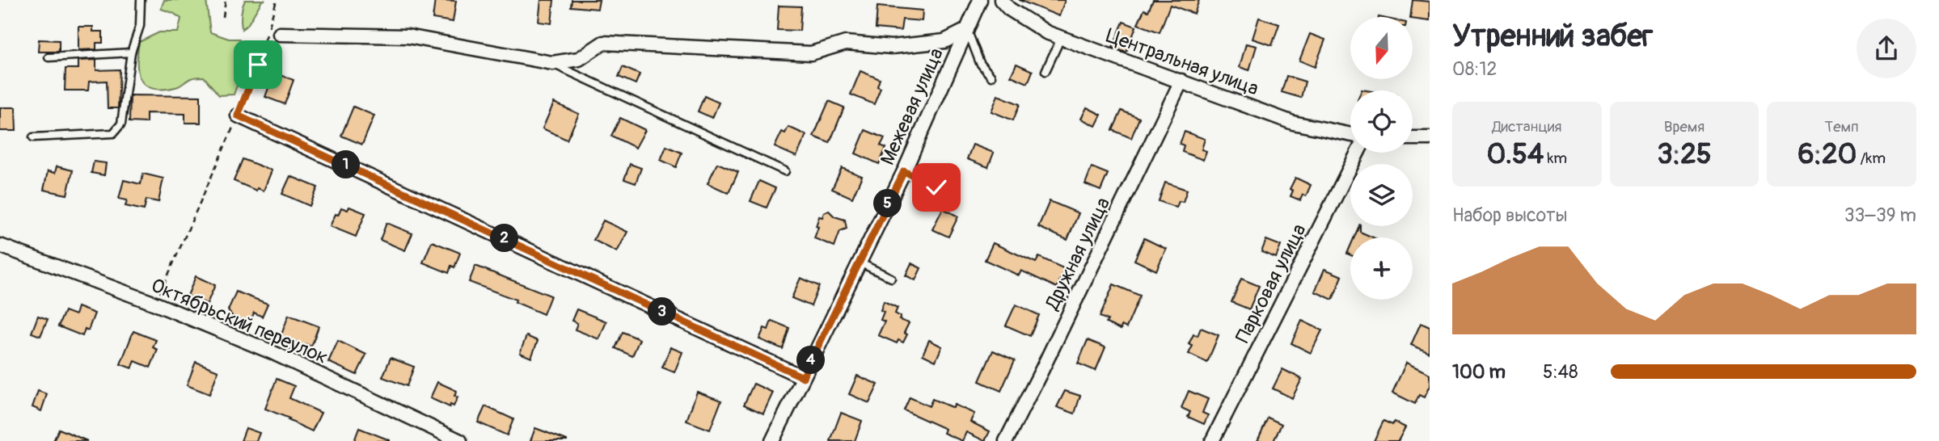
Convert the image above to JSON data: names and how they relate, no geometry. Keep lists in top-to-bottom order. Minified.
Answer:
{"streets":{"street":["Центральная улица","Межевая улица","Дружная улица","Парковая улица","Октябрьский переулок"]},"crossings":[["Центральная улица","Дружная улица"]],"north":"bottom","page":{"heading":["Утренний забег","08:12"],"map_buttons":"+","stats":[["Дистанция","0.54 km"],["Время","3:25"],["Темп","6:20 /km"]],"pins":["1","5","2","3","4"],"chart":["Набор высоты","33–39 m"],"list":[{"name":"100 m","note":"5:48"}]}}
